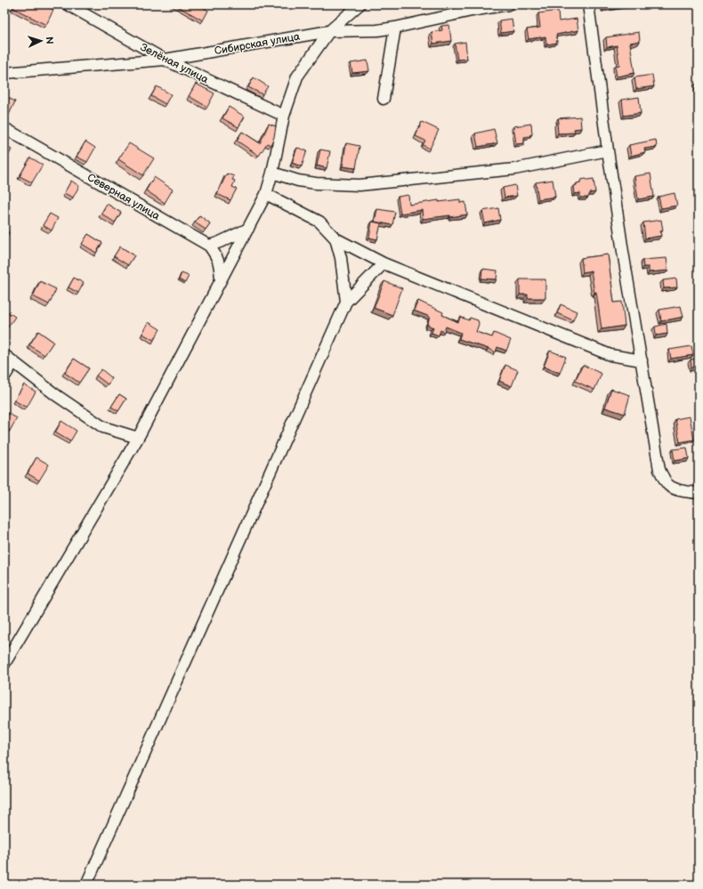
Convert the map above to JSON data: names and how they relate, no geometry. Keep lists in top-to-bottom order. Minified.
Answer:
{"streets":{"street":["Сибирская улица","Зелёная улица","Северная улица"]},"crossings":[["Сибирская улица","Зелёная улица"]],"north":"right"}
